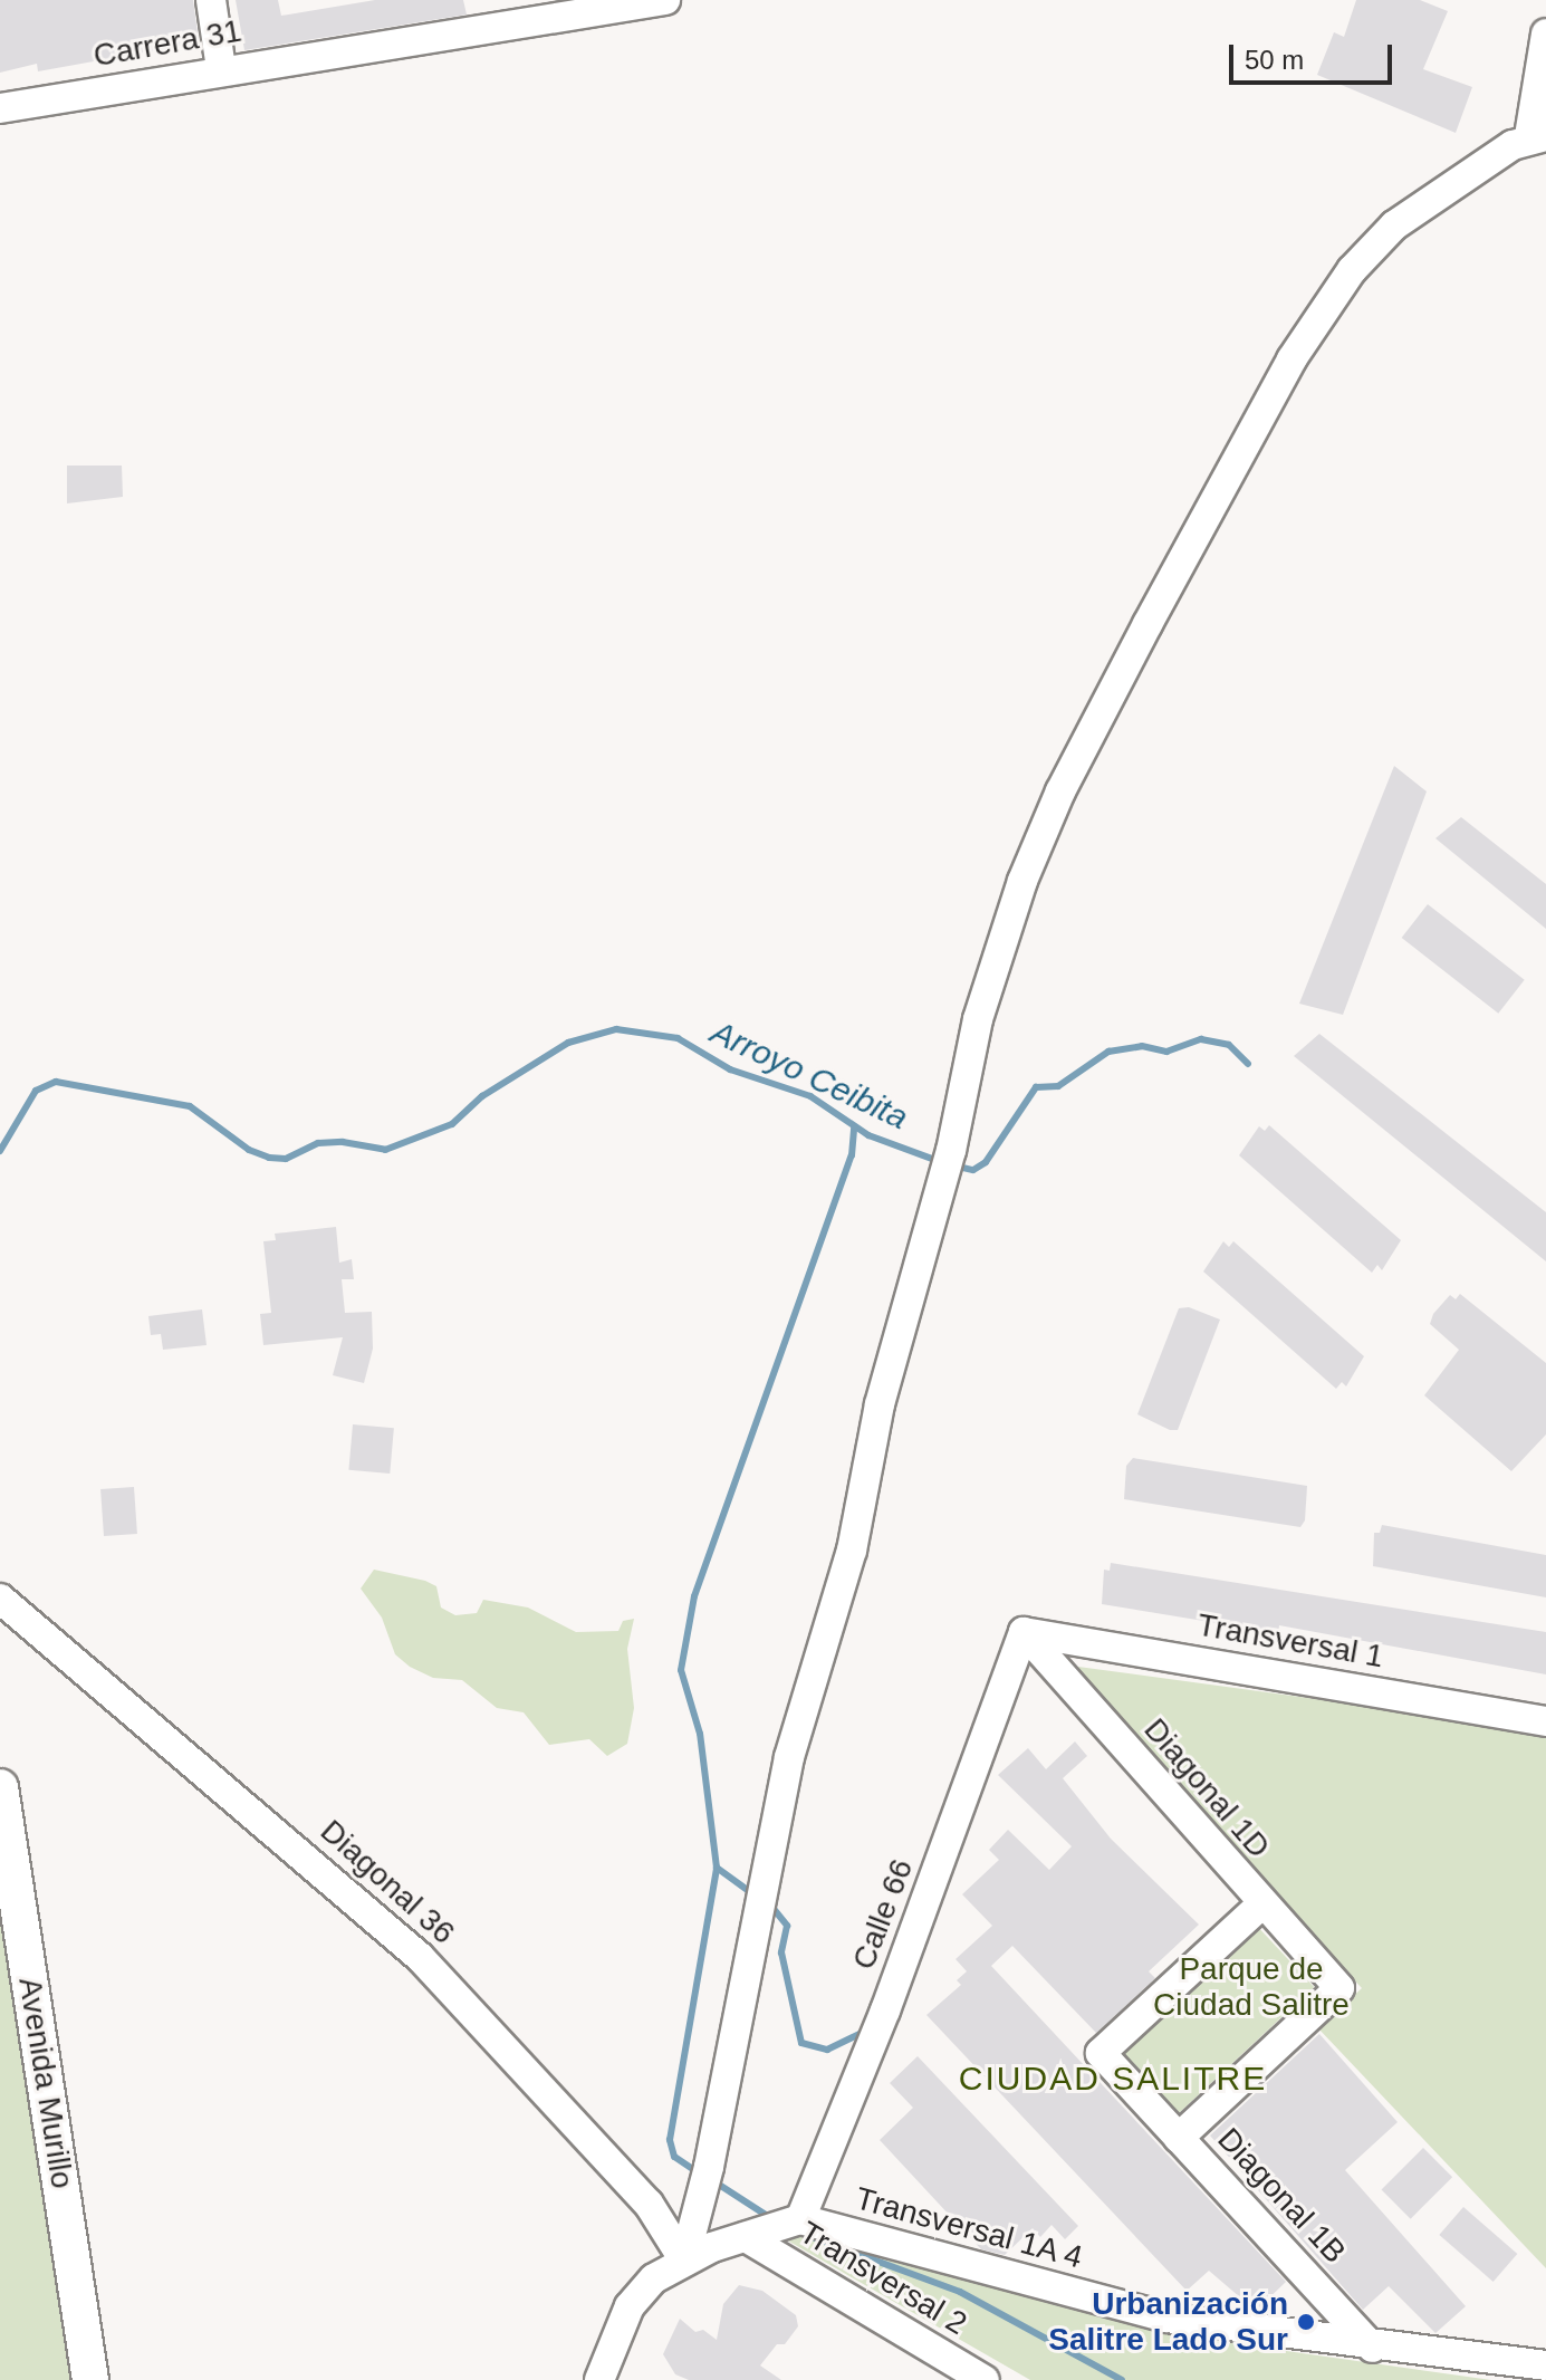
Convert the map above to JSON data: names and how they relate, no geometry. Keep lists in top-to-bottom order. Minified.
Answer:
{"streets":{"main road":["Avenida Murillo"],"street":["Carrera 31","Transversal 1","Diagonal 1D","Diagonal 36","Calle 66","Diagonal 1B","Transversal 1A 4","Transversal 2"]},"crossings":[["Transversal 1","Diagonal 1D"],["Transversal 1","Calle 66"],["Diagonal 1D","Calle 66"],["Diagonal 1D","Diagonal 1B"],["Calle 66","Transversal 1A 4"],["Diagonal 1B","Transversal 1A 4"]],"districts":["CIUDAD SALITRE"],"water":["Arroyo Ceibita"],"parks":["Parque de Ciudad Salitre"],"places":["Urbanización Salitre Lado Sur"],"scale_bar":"50 m"}
